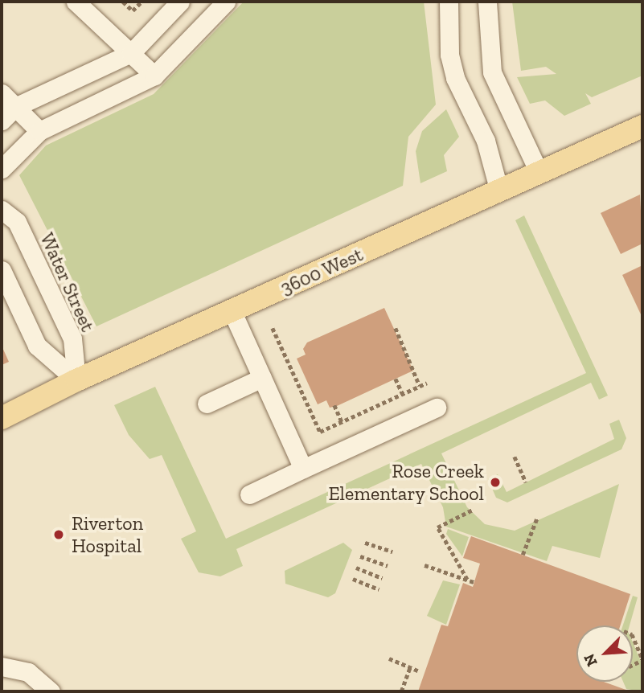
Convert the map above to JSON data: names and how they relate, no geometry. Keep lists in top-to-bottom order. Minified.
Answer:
{"streets":{"main road":["3600 West"],"street":["Water Street"]},"crossings":[["3600 West","Water Street"]],"places":["Rose Creek Elementary School","Riverton Hospital"],"north":"bottom left"}
